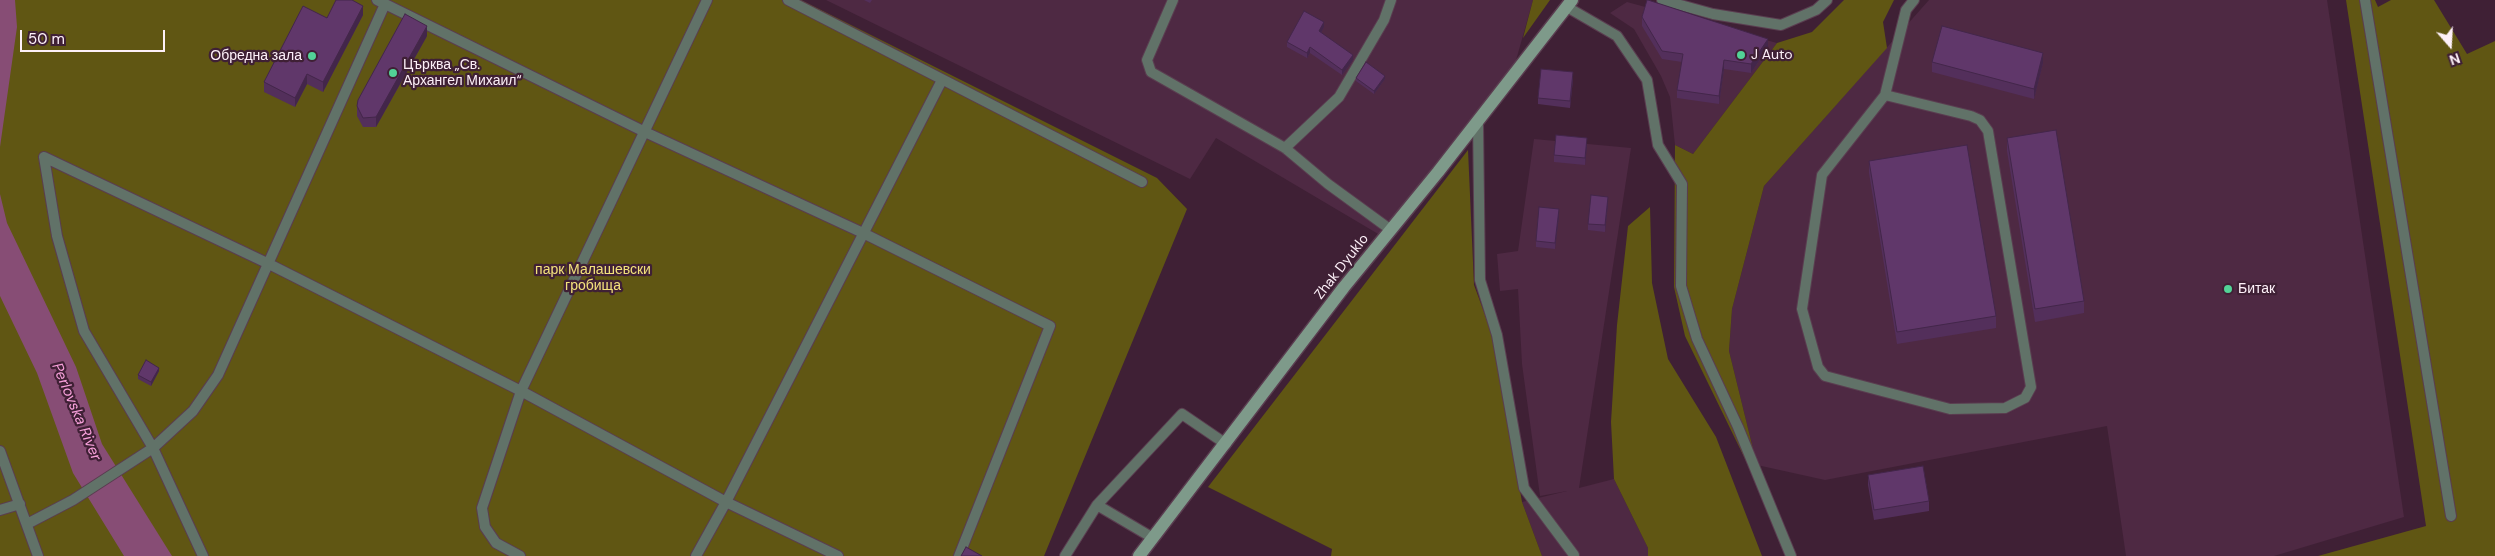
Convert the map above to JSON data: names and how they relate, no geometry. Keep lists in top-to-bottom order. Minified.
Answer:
{"streets":{"street":["Zhak Dyuklo"]},"water":["Perlovska River"],"parks":["парк Малашевски гробища"],"places":["J Auto","Обредна зала","Църква „Св. Архангел Михаил“","Битак"],"scale_bar":"50 m","north":"bottom"}
